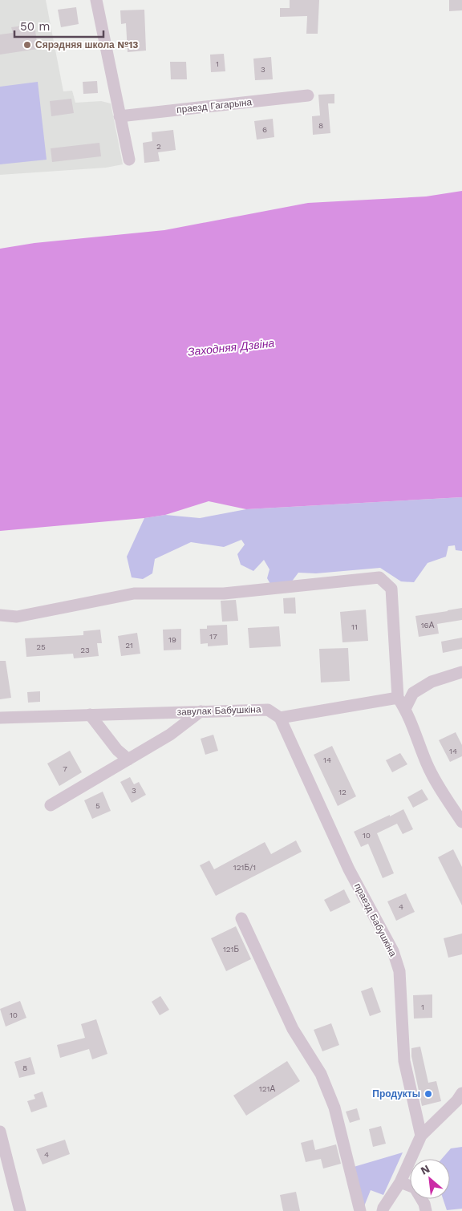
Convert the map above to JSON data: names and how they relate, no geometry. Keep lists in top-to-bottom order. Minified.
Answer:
{"streets":{"street":["праезд Гагарына","завулак Бабушкіна","праезд Бабушкіна"]},"crossings":[["завулак Бабушкіна","праезд Бабушкіна"]],"water":["Заходняя Дзвіна"],"places":["Сярэдняя школа №13","Продукты"],"house_numbers":["1","3","8","6","2","16А","11","17","19","21","25","23","14","14","7","3","12","5","10","121Б/1","4","121Б","1","10","8","121А","4"],"scale_bar":"50 m","north":"top left"}
